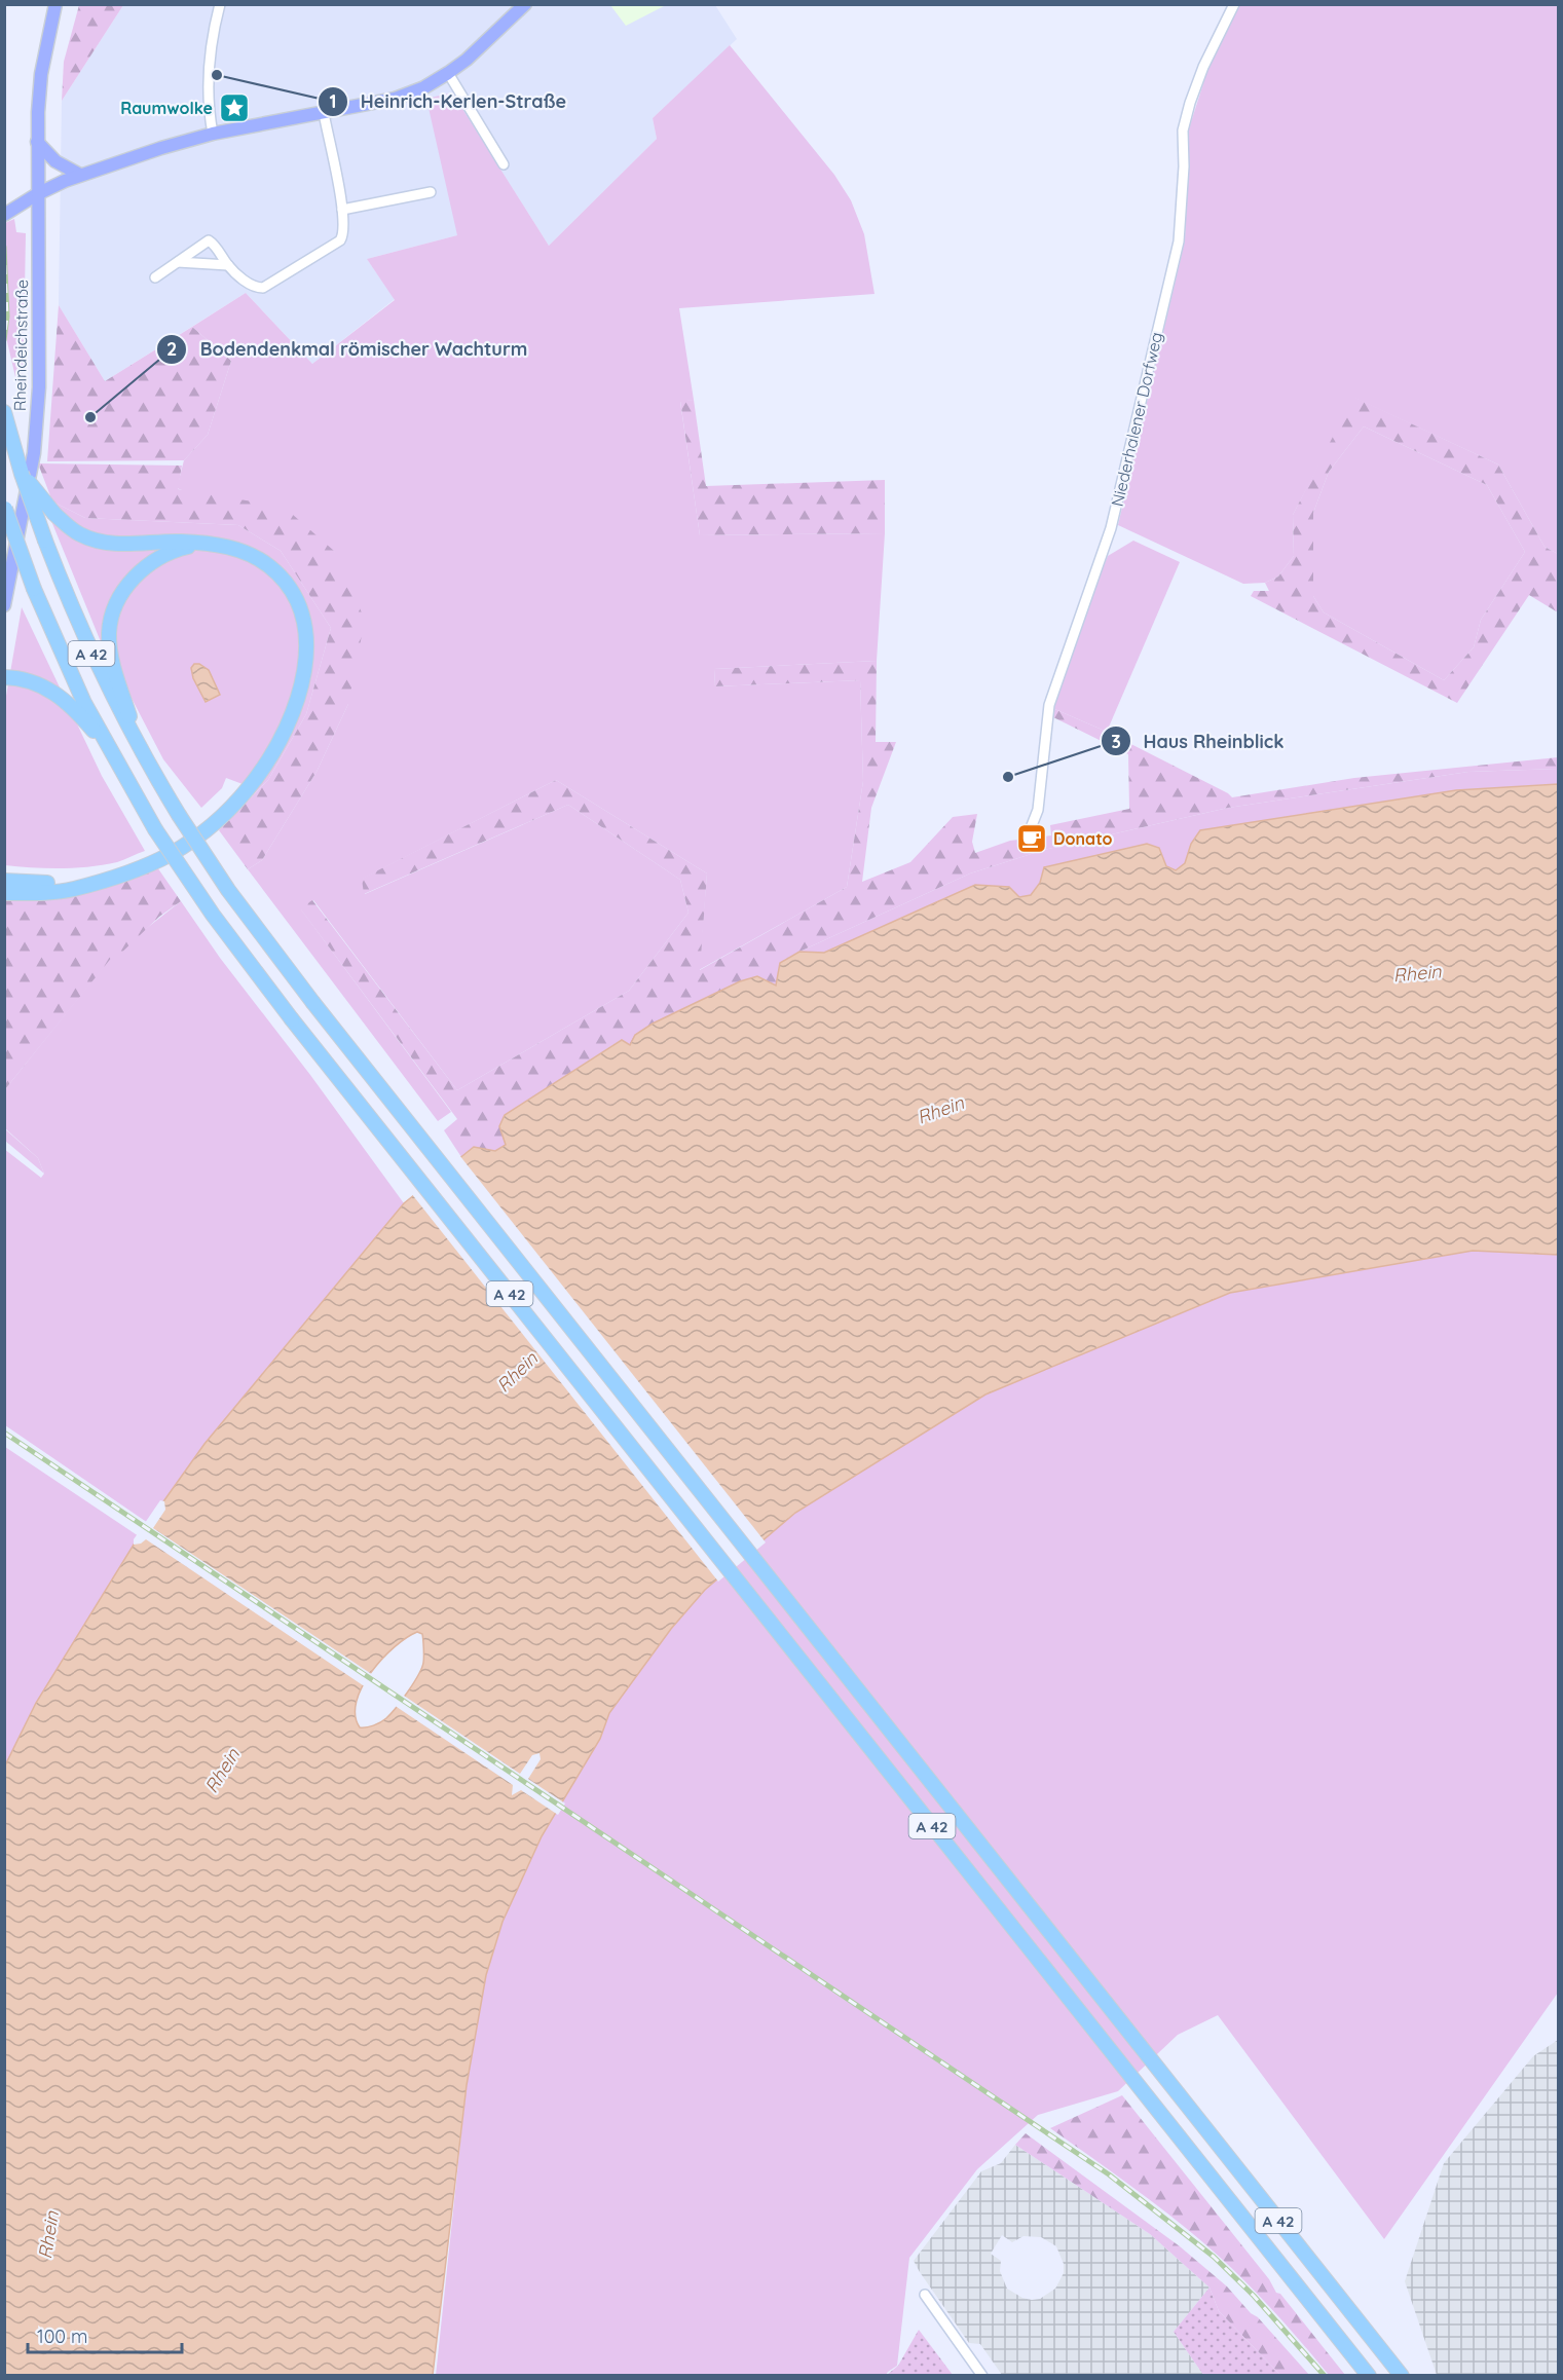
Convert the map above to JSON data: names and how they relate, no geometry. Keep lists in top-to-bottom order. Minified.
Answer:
{"streets":{"highway":["A 42"],"main road":["Rheindeichstraße"],"street":["Niederhalener Dorfweg"]},"water":["Rhein"],"places":{"other":["Heinrich-Kerlen-Straße","Bodendenkmal römischer Wachturm","Haus Rheinblick"],"place":["Raumwolke"],"cafe":["Donato"]},"scale_bar":"100 m"}
